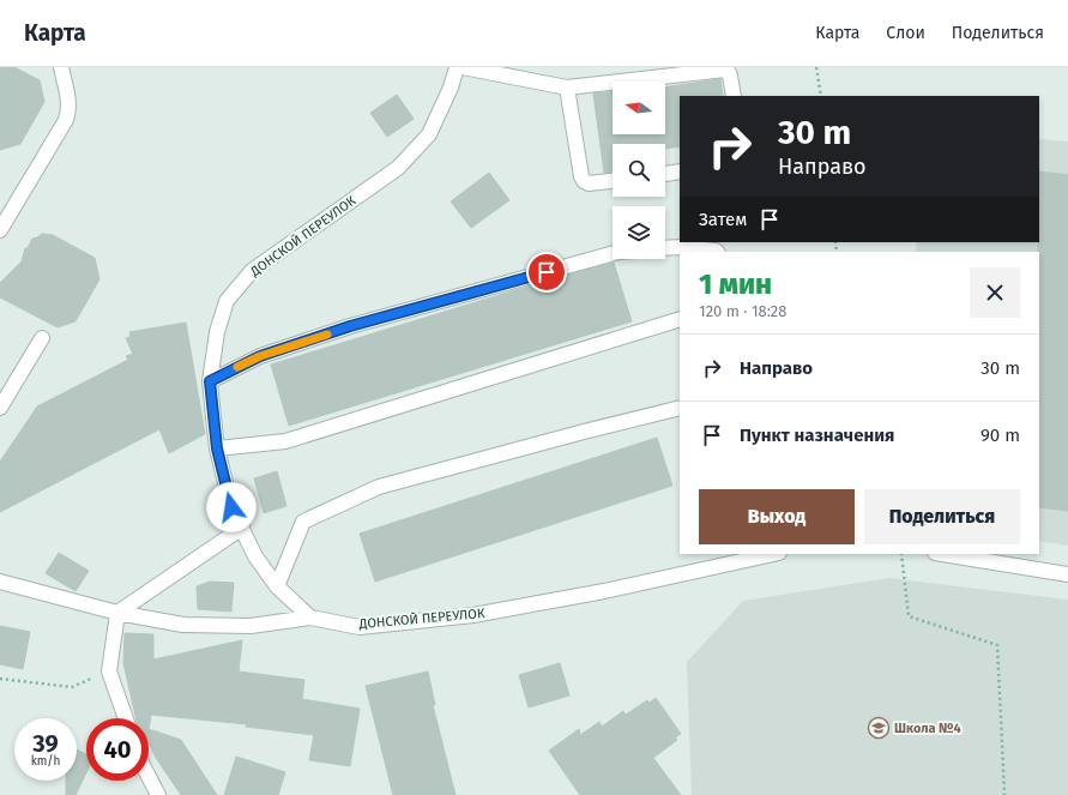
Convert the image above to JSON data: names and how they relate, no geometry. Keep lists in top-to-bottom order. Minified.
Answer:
{"streets":{"street":["ДОНСКОЙ ПЕРЕУЛОК"]},"places":{"school or university":["Школа №4"]},"north":"left","page":{"header":"Карта","nav":["Карта","Слои","Поделиться"],"turn":["30 m","Направо"],"then":"Затем","heading":["1 мин","120 m · 18:28"],"list":[{"name":"Направо","value":"30 m"},{"name":"Пункт назначения","value":"90 m"}],"buttons":["Выход","Поделиться"],"speed":"39 km/h","limit":"40"}}
